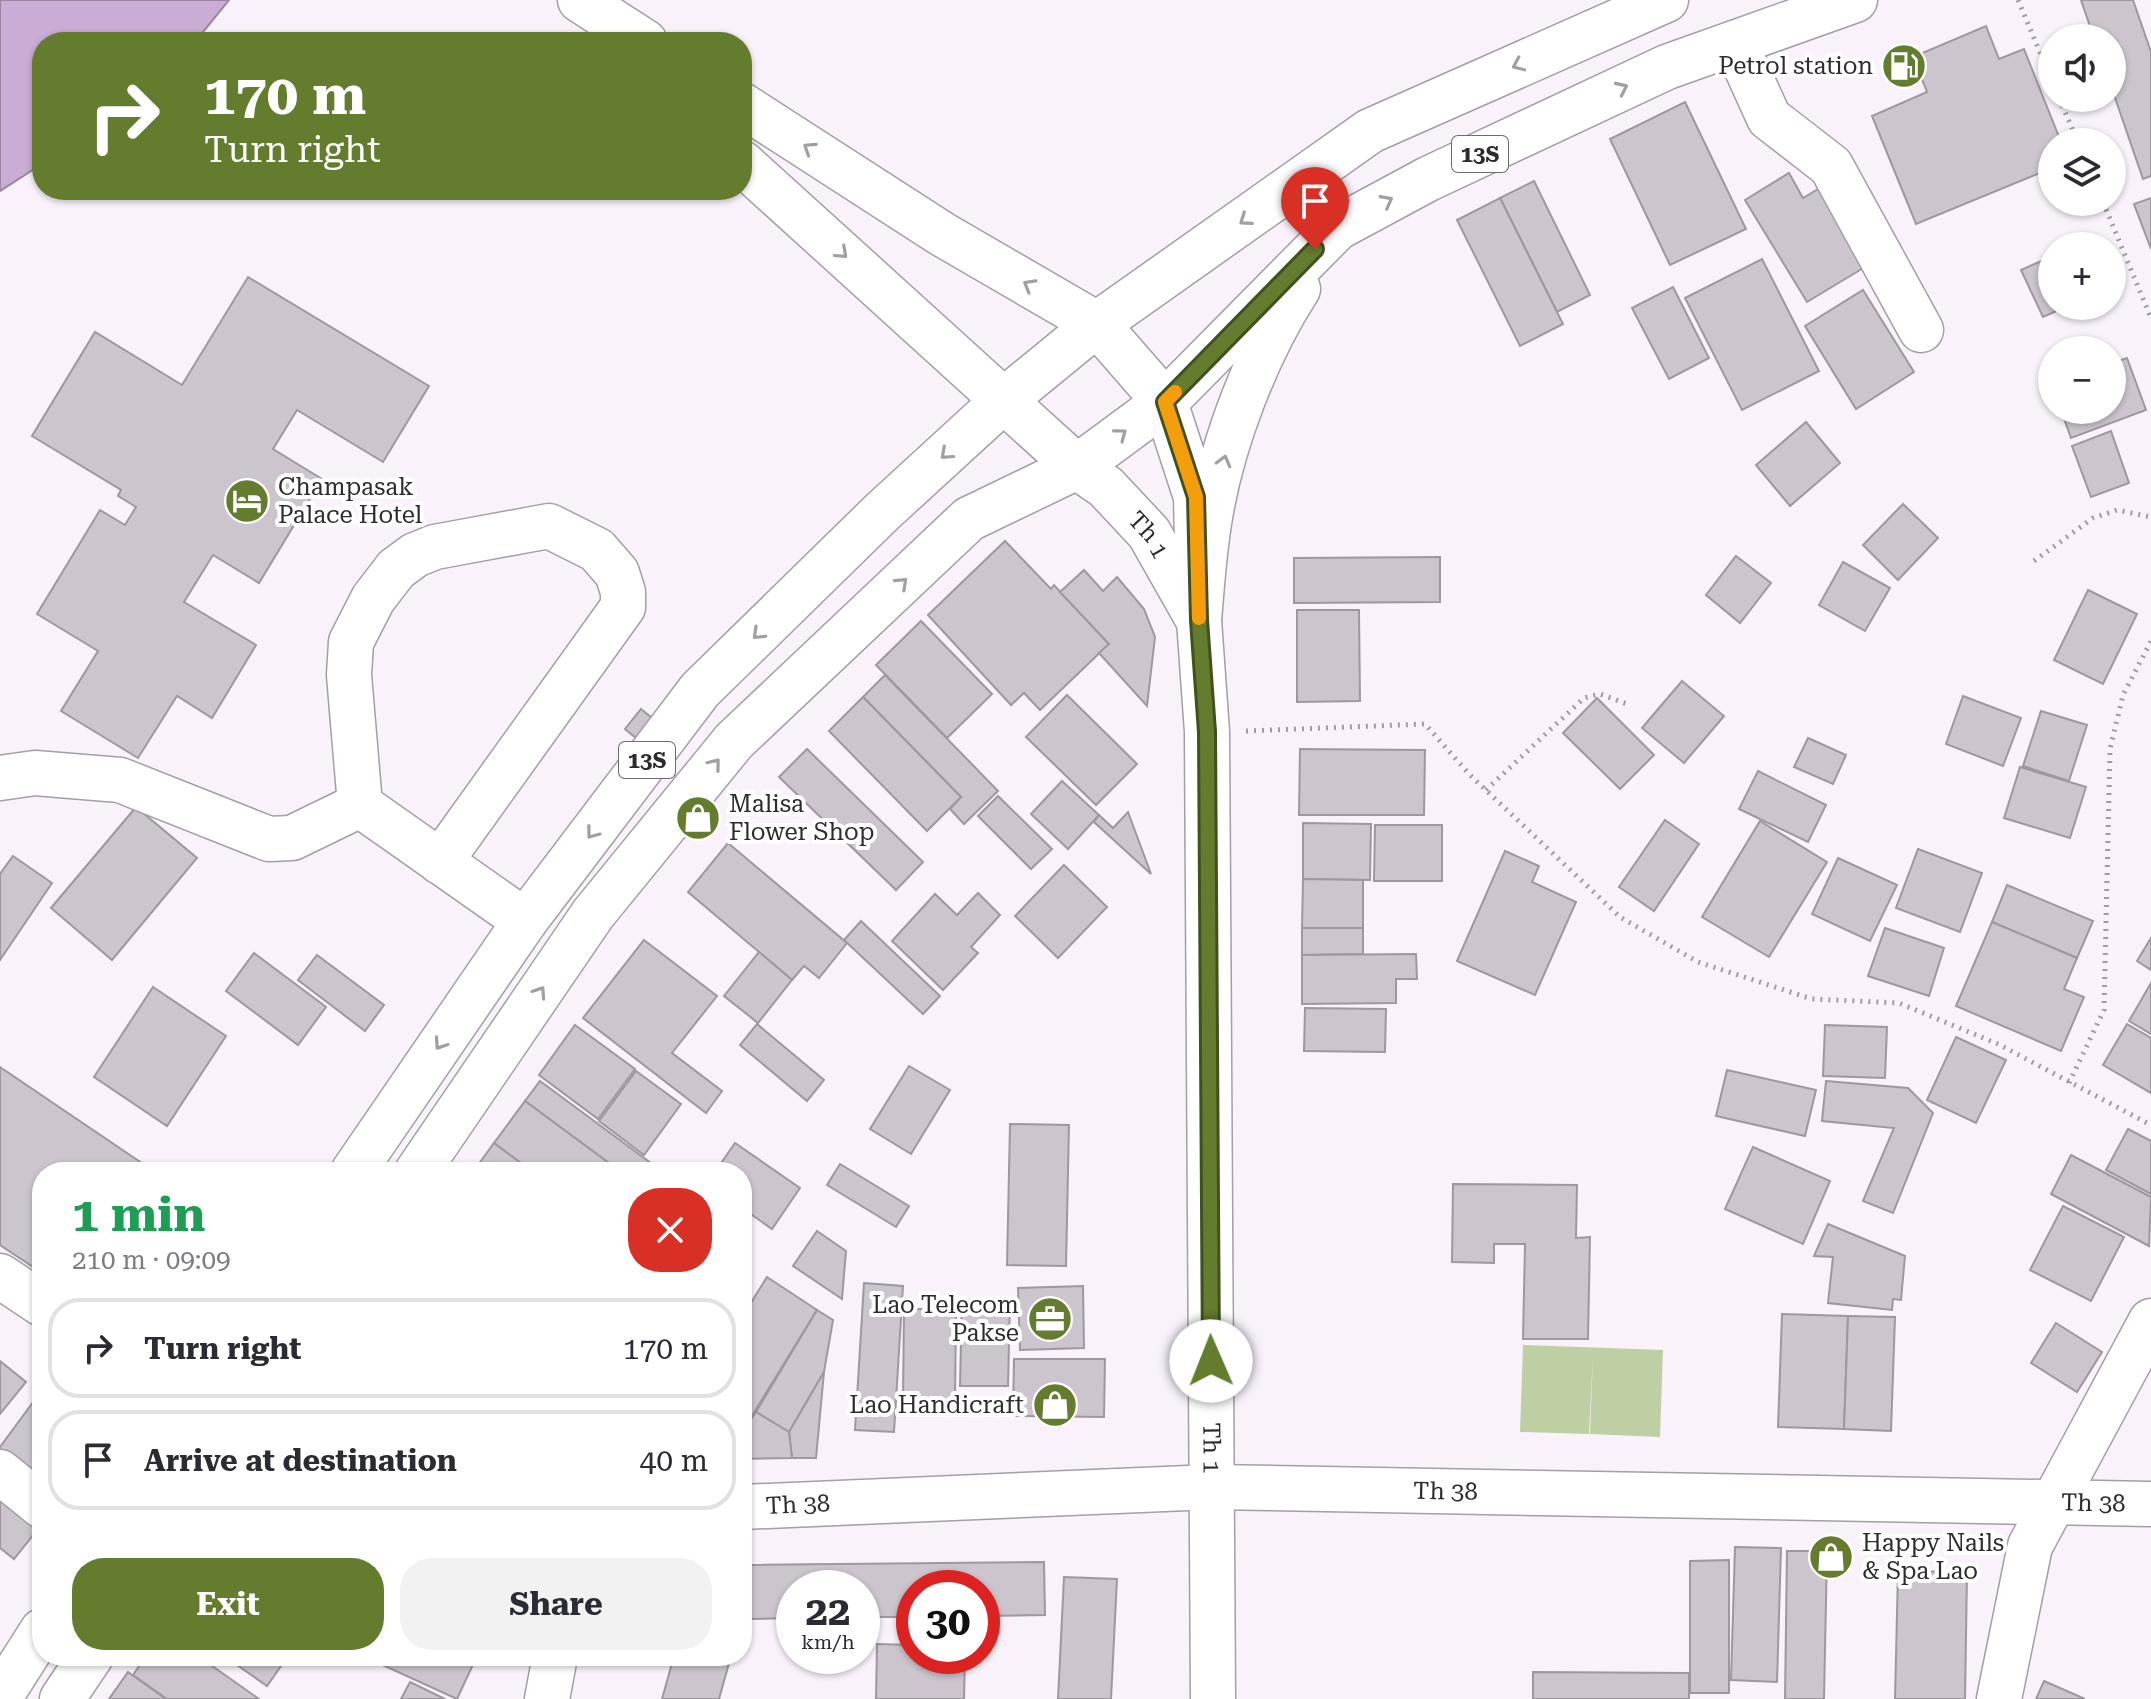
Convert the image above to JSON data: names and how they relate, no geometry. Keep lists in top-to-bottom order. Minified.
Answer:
{"streets":{"main road":["13S","Th 1","Th 38"]},"crossings":[["13S","Th 1"],["Th 1","Th 38"]],"places":{"fuel station":["Petrol station"],"hotel":["Champasak Palace Hotel"],"shop":["Malisa Flower Shop","Lao Handicraft","Happy Nails & Spa Lao"],"office":["Lao Telecom Pakse"]},"page":{"map_buttons":["+","−"],"turn":["170 m","Turn right"],"heading":["1 min","210 m · 09:09"],"list":[{"name":"Turn right","value":"170 m"},{"name":"Arrive at destination","value":"40 m"}],"buttons":["Exit","Share"],"speed":"22 km/h","limit":"30"}}
